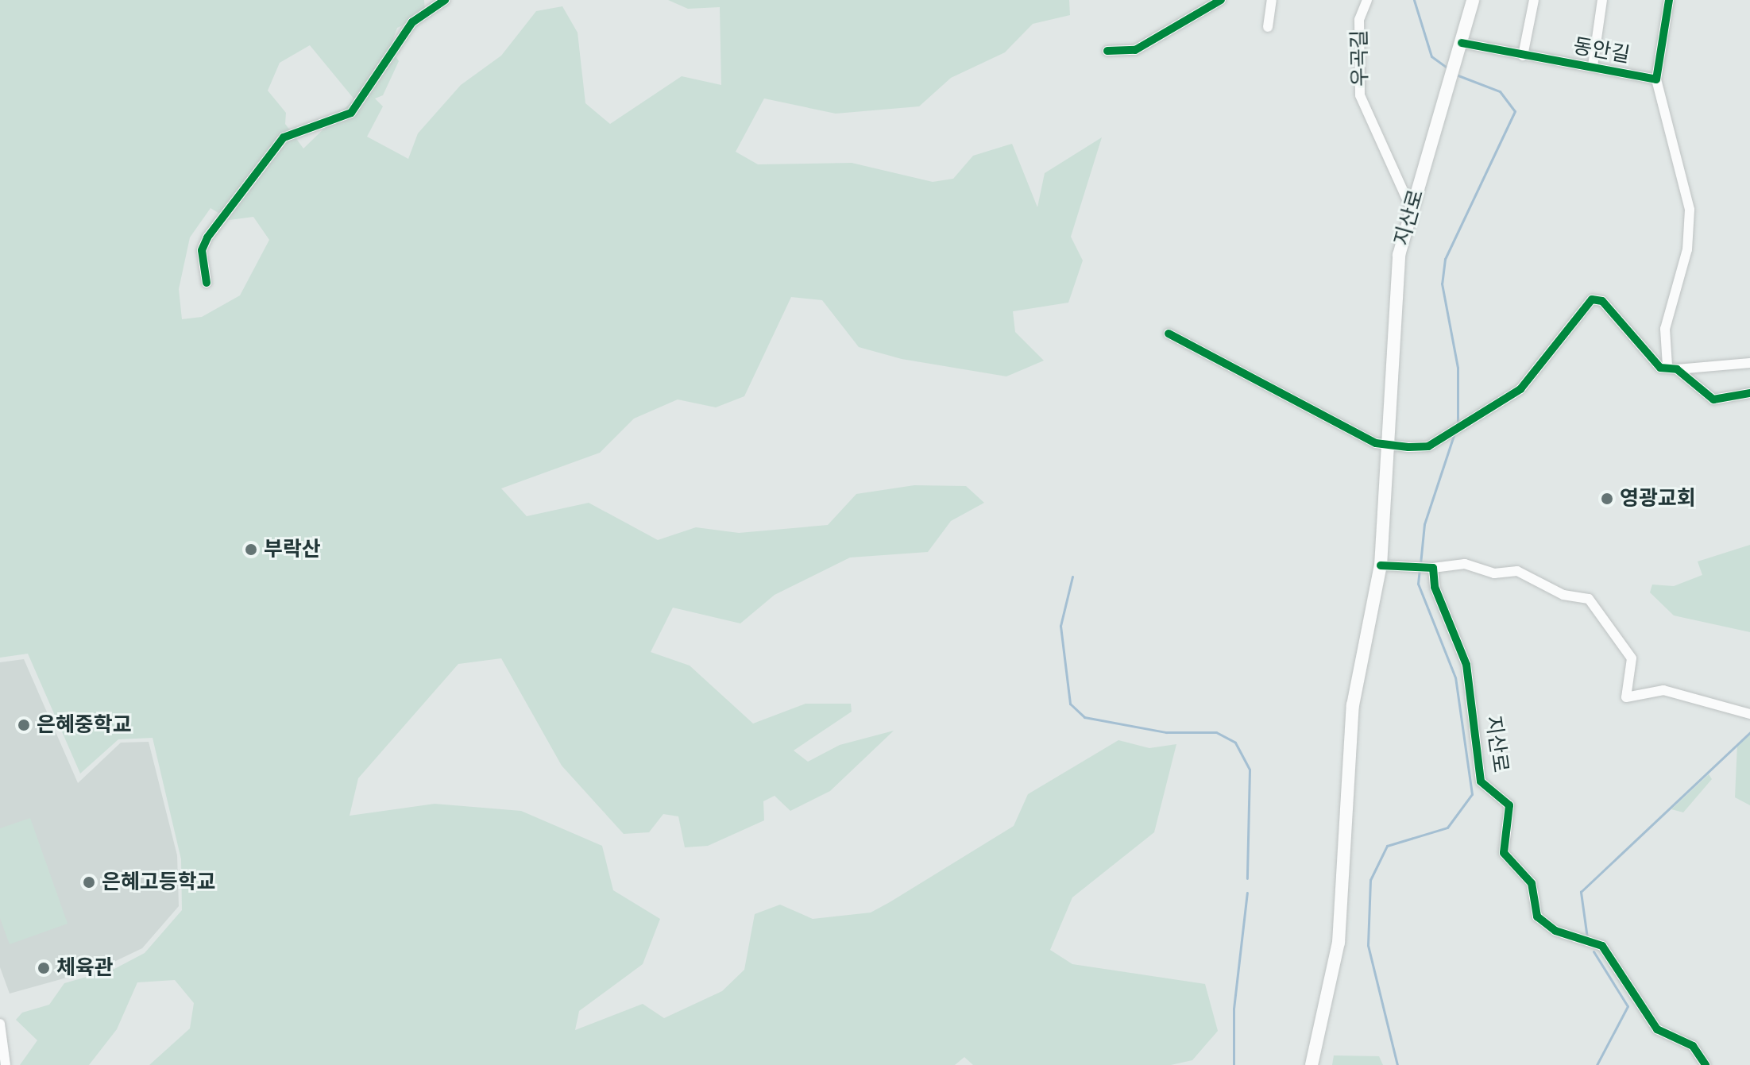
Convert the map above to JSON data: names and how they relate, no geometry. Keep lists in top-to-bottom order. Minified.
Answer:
{"streets":{"main road":["지산로"],"street":["동안길","우곡길"]},"crossings":[["동안길","지산로"],["우곡길","지산로"]],"places":["영광교회","부락산","은혜중학교","은혜고등학교","체육관"]}
